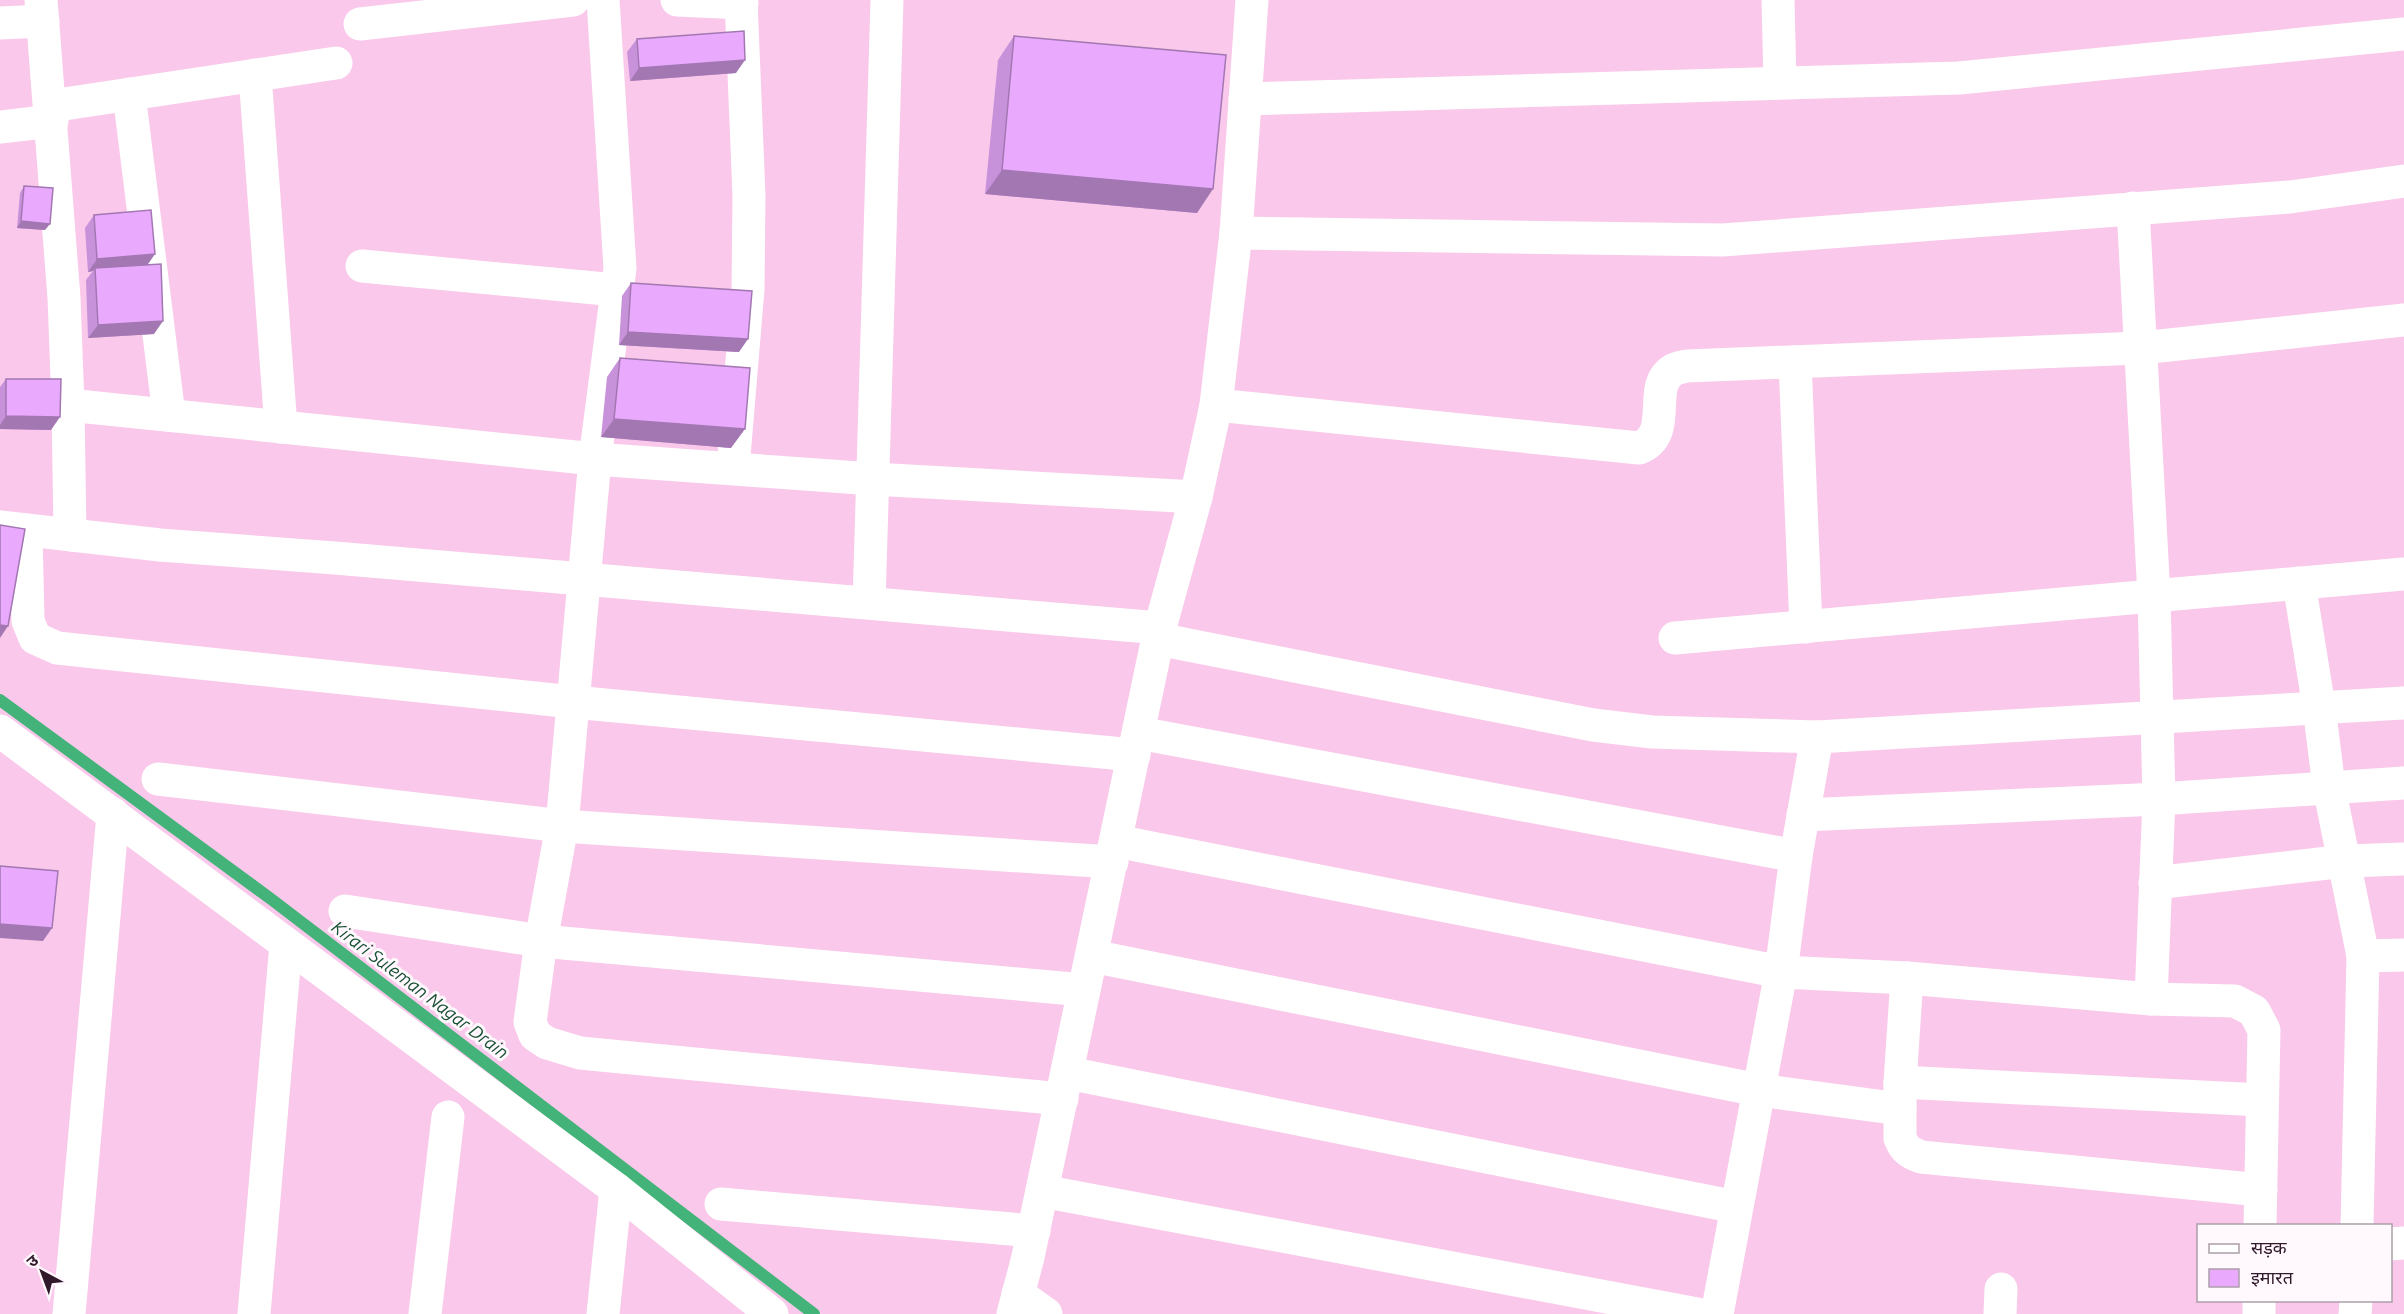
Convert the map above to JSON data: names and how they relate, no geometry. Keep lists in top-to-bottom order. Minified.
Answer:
{"water":["Kirari Suleman Nagar Drain"],"legend":["सड़क","इमारत"],"north":"top left"}
